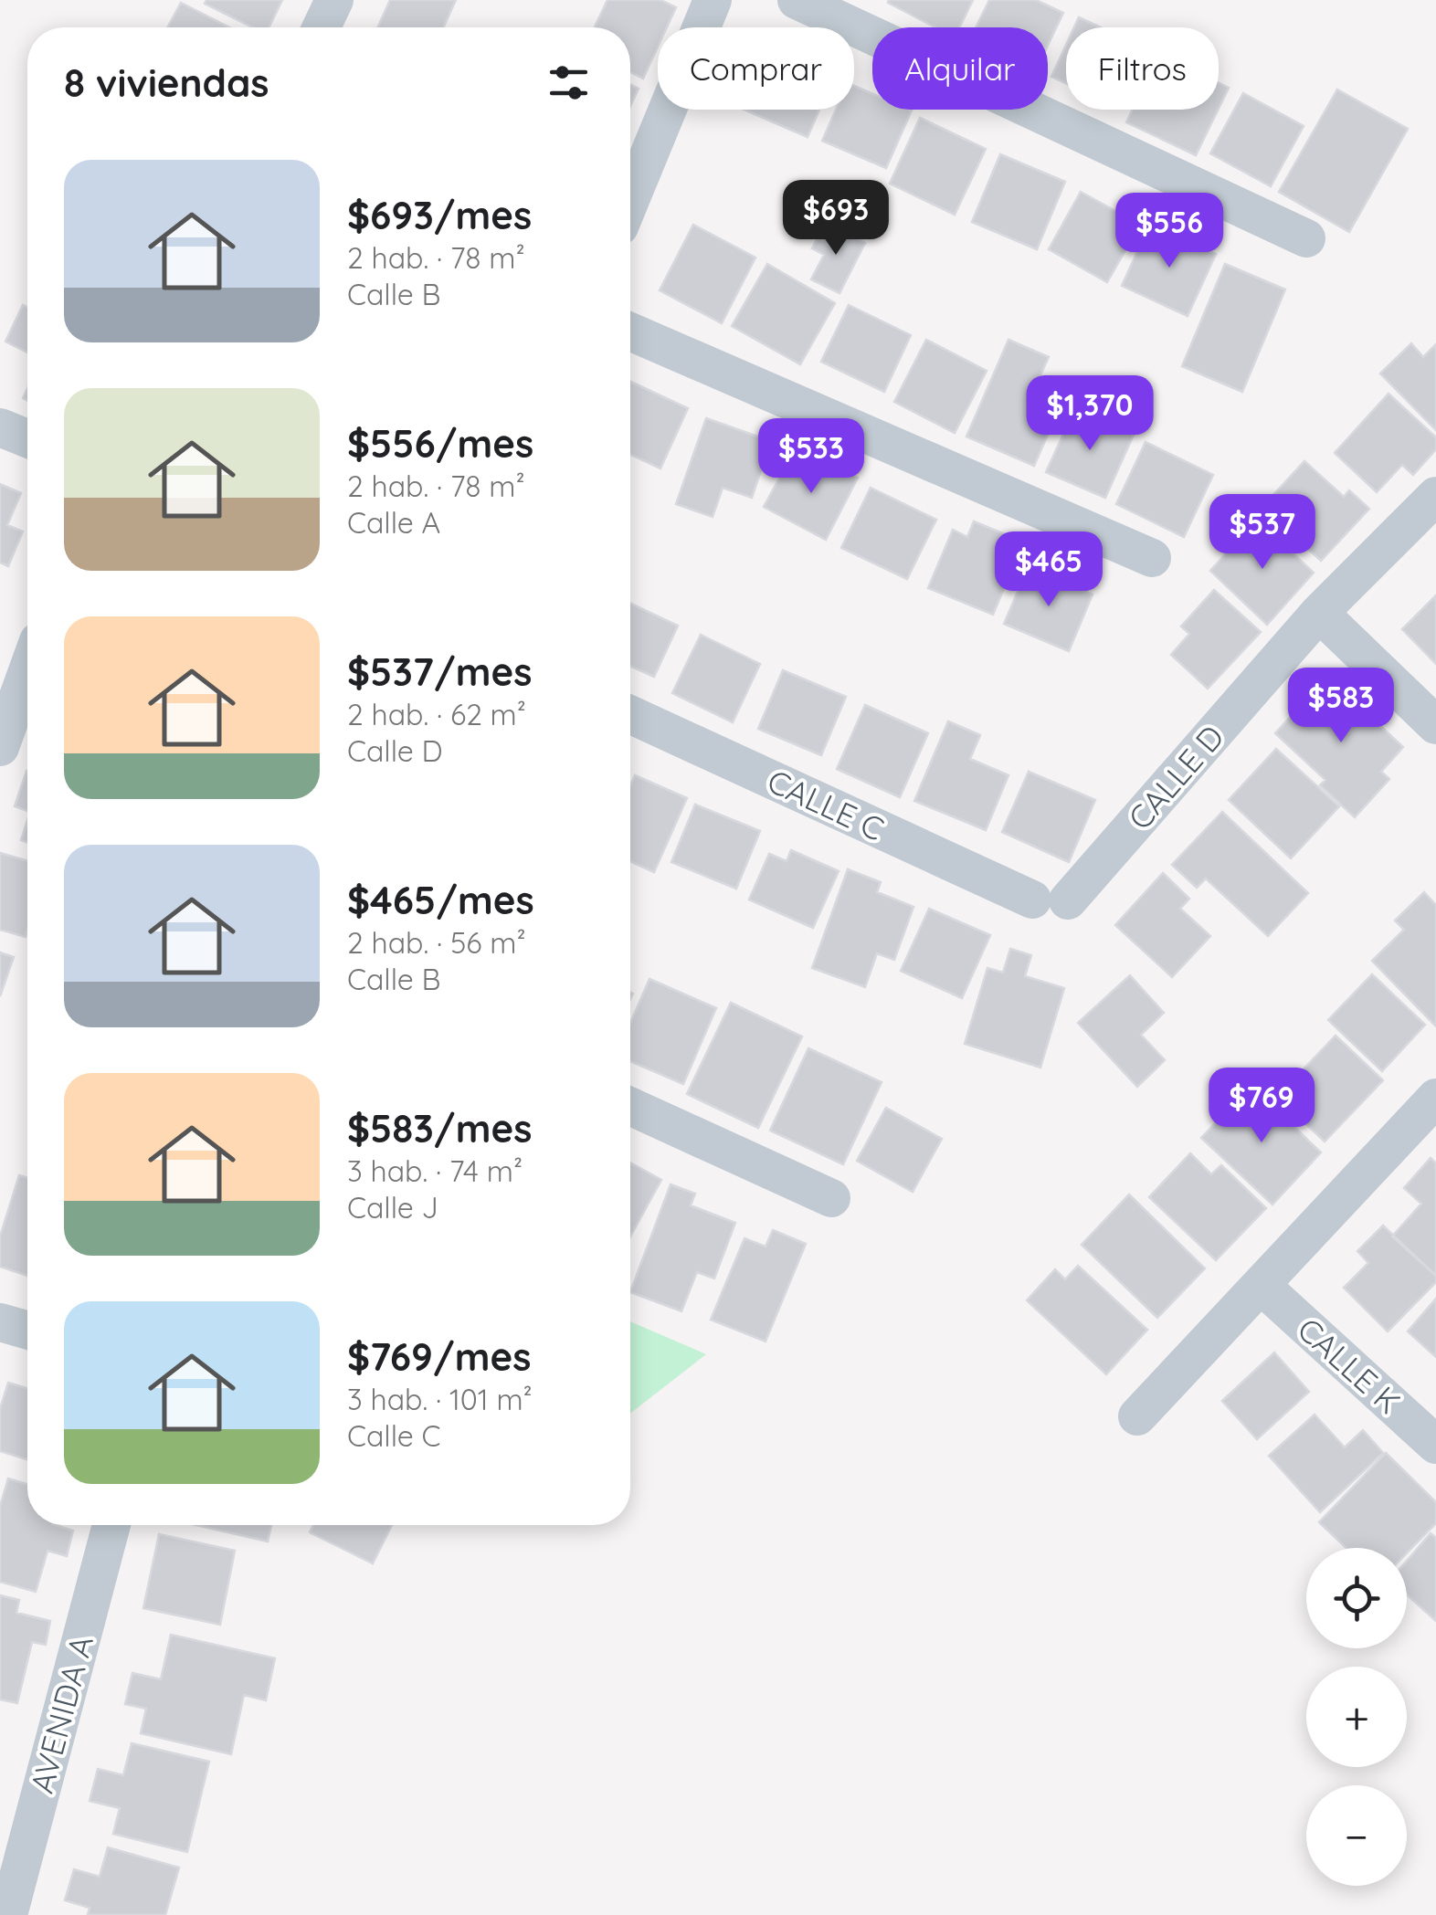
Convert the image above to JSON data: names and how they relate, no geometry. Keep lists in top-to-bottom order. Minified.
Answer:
{"streets":{"street":["CALLE D","CALLE C","CALLE K","AVENIDA A"]},"crossings":[["CALLE D","CALLE C"]],"page":{"chip":["Comprar","Alquilar","Filtros"],"heading":"8 viviendas","list":[{"name":"$693/mes","note":"2 hab. · 78 m² · Calle B"},{"name":"$556/mes","note":"2 hab. · 78 m² · Calle A"},{"name":"$537/mes","note":"2 hab. · 62 m² · Calle D"},{"name":"$465/mes","note":"2 hab. · 56 m² · Calle B"},{"name":"$583/mes","note":"3 hab. · 74 m² · Calle J"},{"name":"$769/mes","note":"3 hab. · 101 m² · Calle C"}],"price":["$693","$556","$1,370","$533","$537","$465","$583","$769"],"map_buttons":["+","−"]}}
